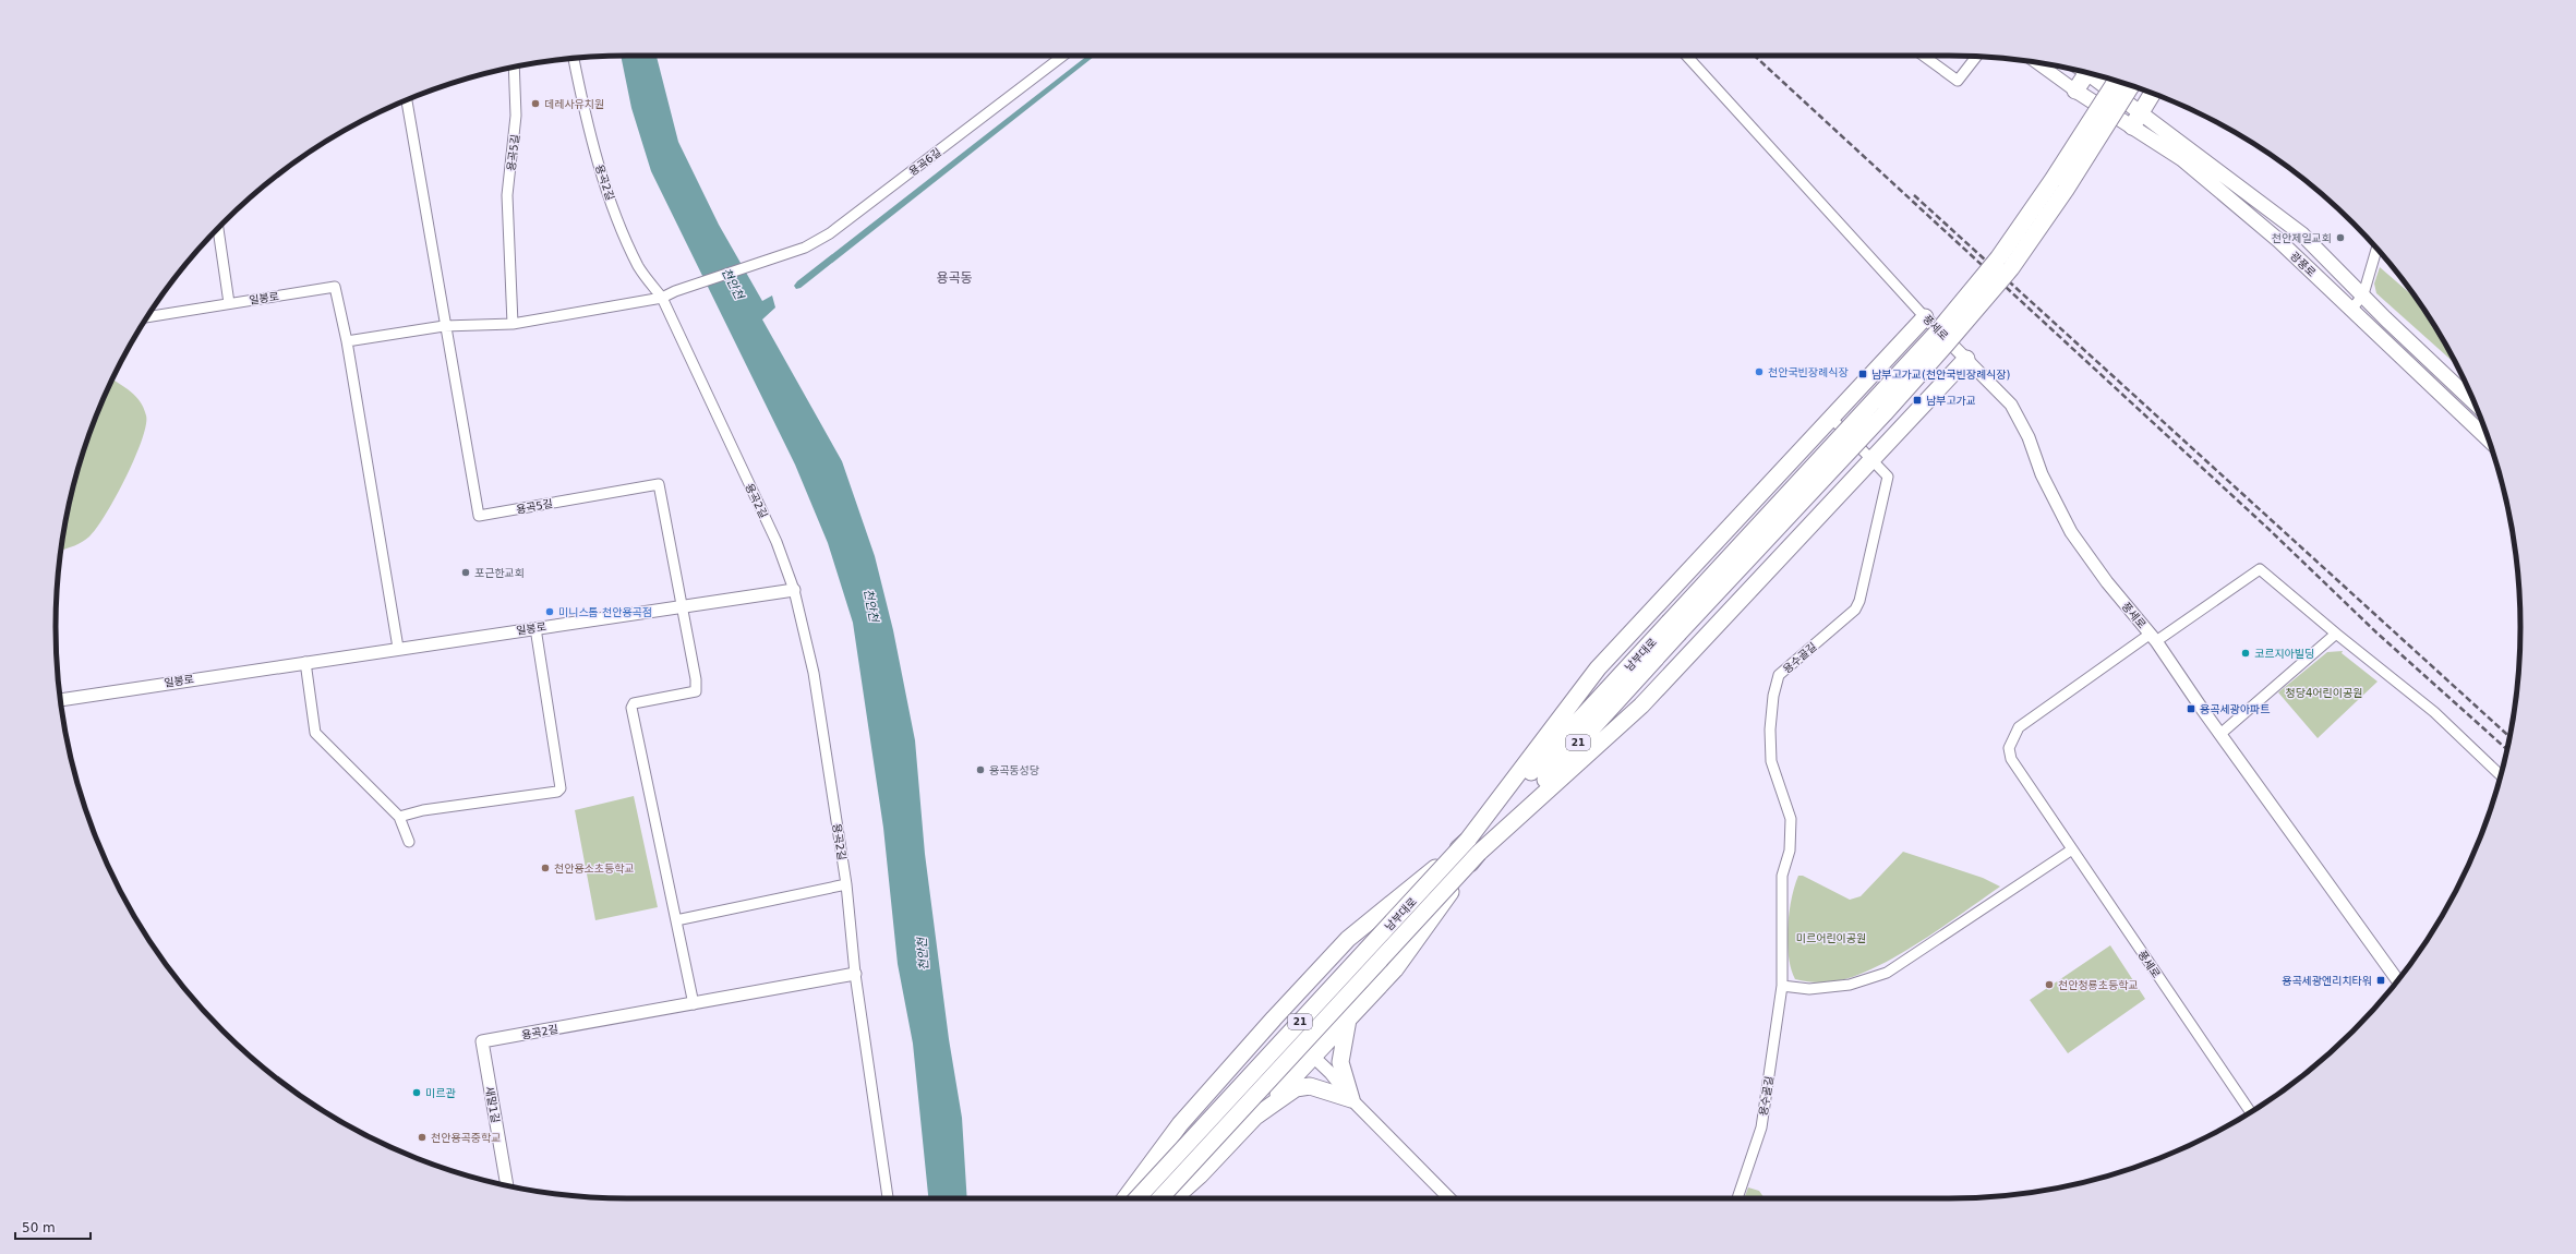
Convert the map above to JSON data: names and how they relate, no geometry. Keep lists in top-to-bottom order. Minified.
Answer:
{"streets":{"highway":["남부대로","21"],"main road":["광풍로"],"street":["용곡5길","용곡6길","용곡2길","일봉로","풍세로","용수골길","새말1길"]},"crossings":[["용곡5길","일봉로"],["용곡6길","용곡2길"],["용곡2길","일봉로"],["용곡2길","새말1길"],["남부대로","21"]],"districts":["용곡동"],"water":["천안천"],"parks":["청당4어린이공원","미르어린이공원"],"places":{"other":["데레사유치원","천안제일교회","천안국빈장례식장","포근한교회","미니스톱 천안용곡점","코르지아빌딩","용곡동성당","천안용소초등학교","천안청룡초등학교","미르관","천안용곡중학교"],"transit":["남부고가교(천안국빈장례식장)","남부고가교","용곡세광아파트","용곡세광엔리치타워"]},"scale_bar":"50 m"}
